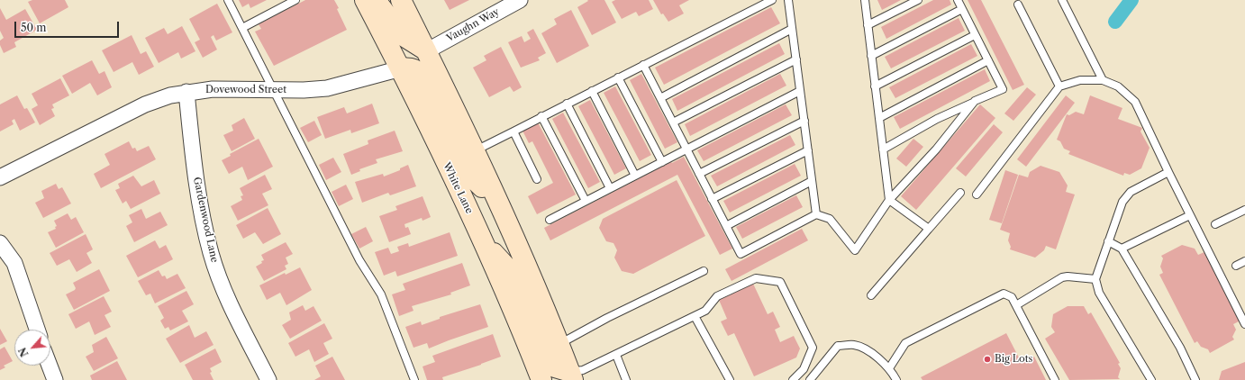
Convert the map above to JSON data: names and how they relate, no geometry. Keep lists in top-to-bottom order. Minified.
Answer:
{"streets":{"main road":["White Lane"],"street":["Vaughn Way","Dovewood Street","Gardenwood Lane"]},"crossings":[["Dovewood Street","White Lane"],["Dovewood Street","Gardenwood Lane"]],"places":["Big Lots"],"scale_bar":"50 m","north":"bottom left"}
